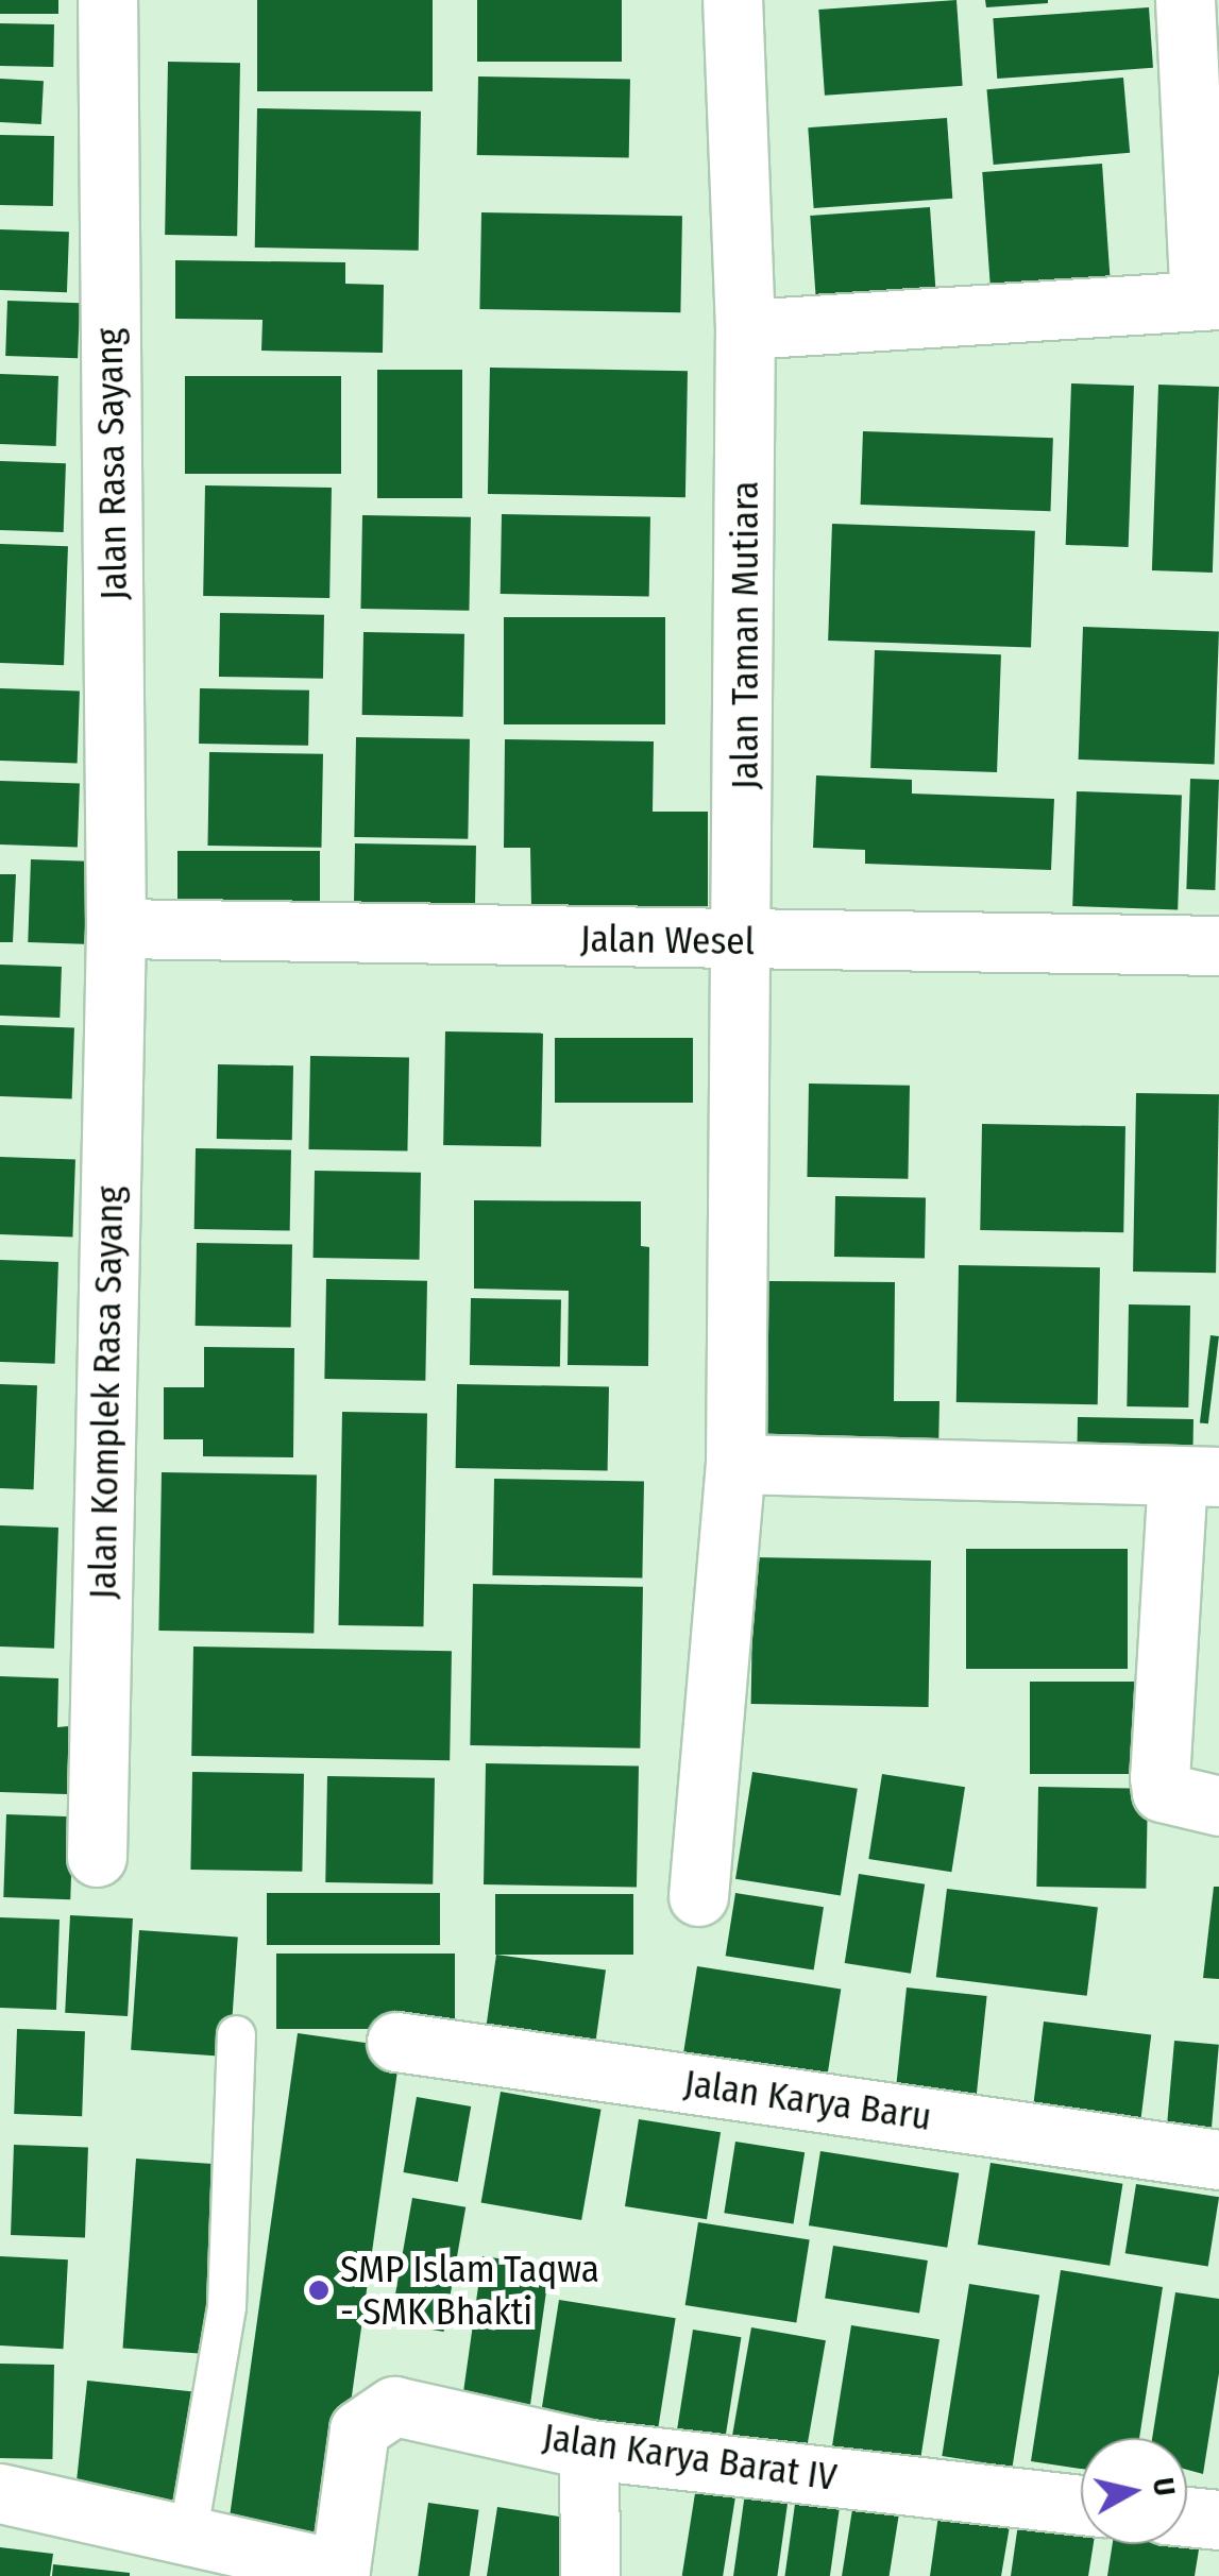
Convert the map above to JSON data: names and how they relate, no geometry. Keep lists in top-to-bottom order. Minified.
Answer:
{"streets":{"street":["Jalan Rasa Sayang","Jalan Taman Mutiara","Jalan Wesel","Jalan Komplek Rasa Sayang","Jalan Karya Baru","Jalan Karya Barat IV"]},"crossings":[["Jalan Rasa Sayang","Jalan Wesel"],["Jalan Rasa Sayang","Jalan Komplek Rasa Sayang"],["Jalan Taman Mutiara","Jalan Wesel"],["Jalan Wesel","Jalan Komplek Rasa Sayang"]],"places":["SMP Islam Taqwa - SMK Bhakti"],"north":"right"}
